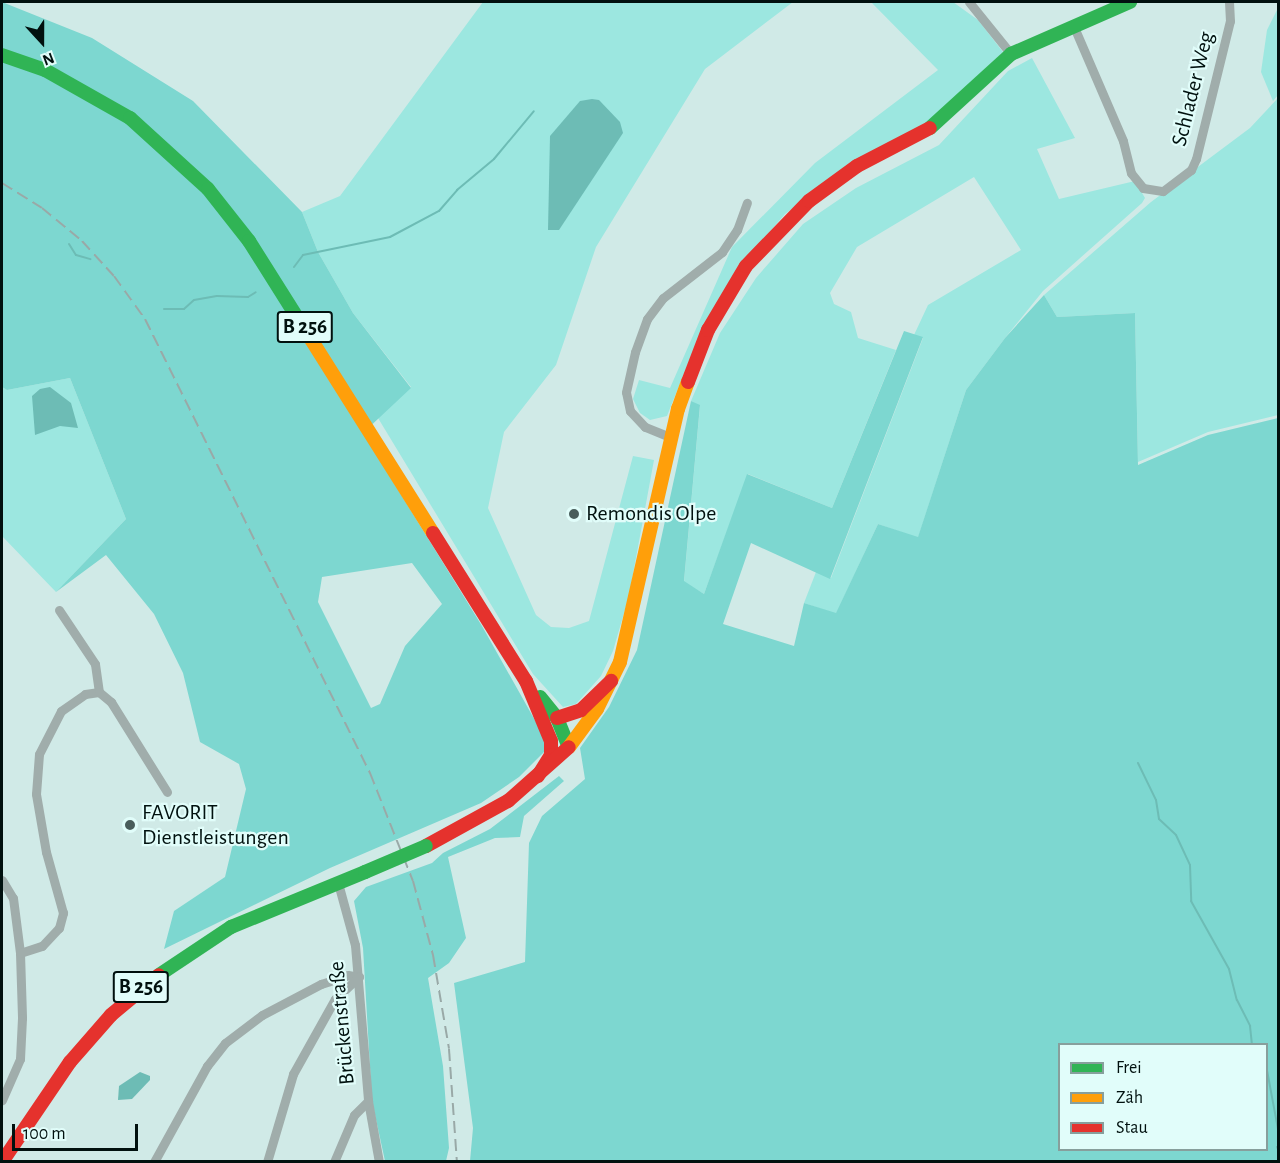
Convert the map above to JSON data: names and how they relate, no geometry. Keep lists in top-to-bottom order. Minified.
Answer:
{"streets":{"main road":["B 256"],"street":["Schlader Weg","Brückenstraße"]},"crossings":[["B 256","Brückenstraße"]],"places":["Remondis Olpe","FAVORIT Dienstleistungen"],"legend":["Frei","Zäh","Stau"],"scale_bar":"100 m","north":"bottom"}
